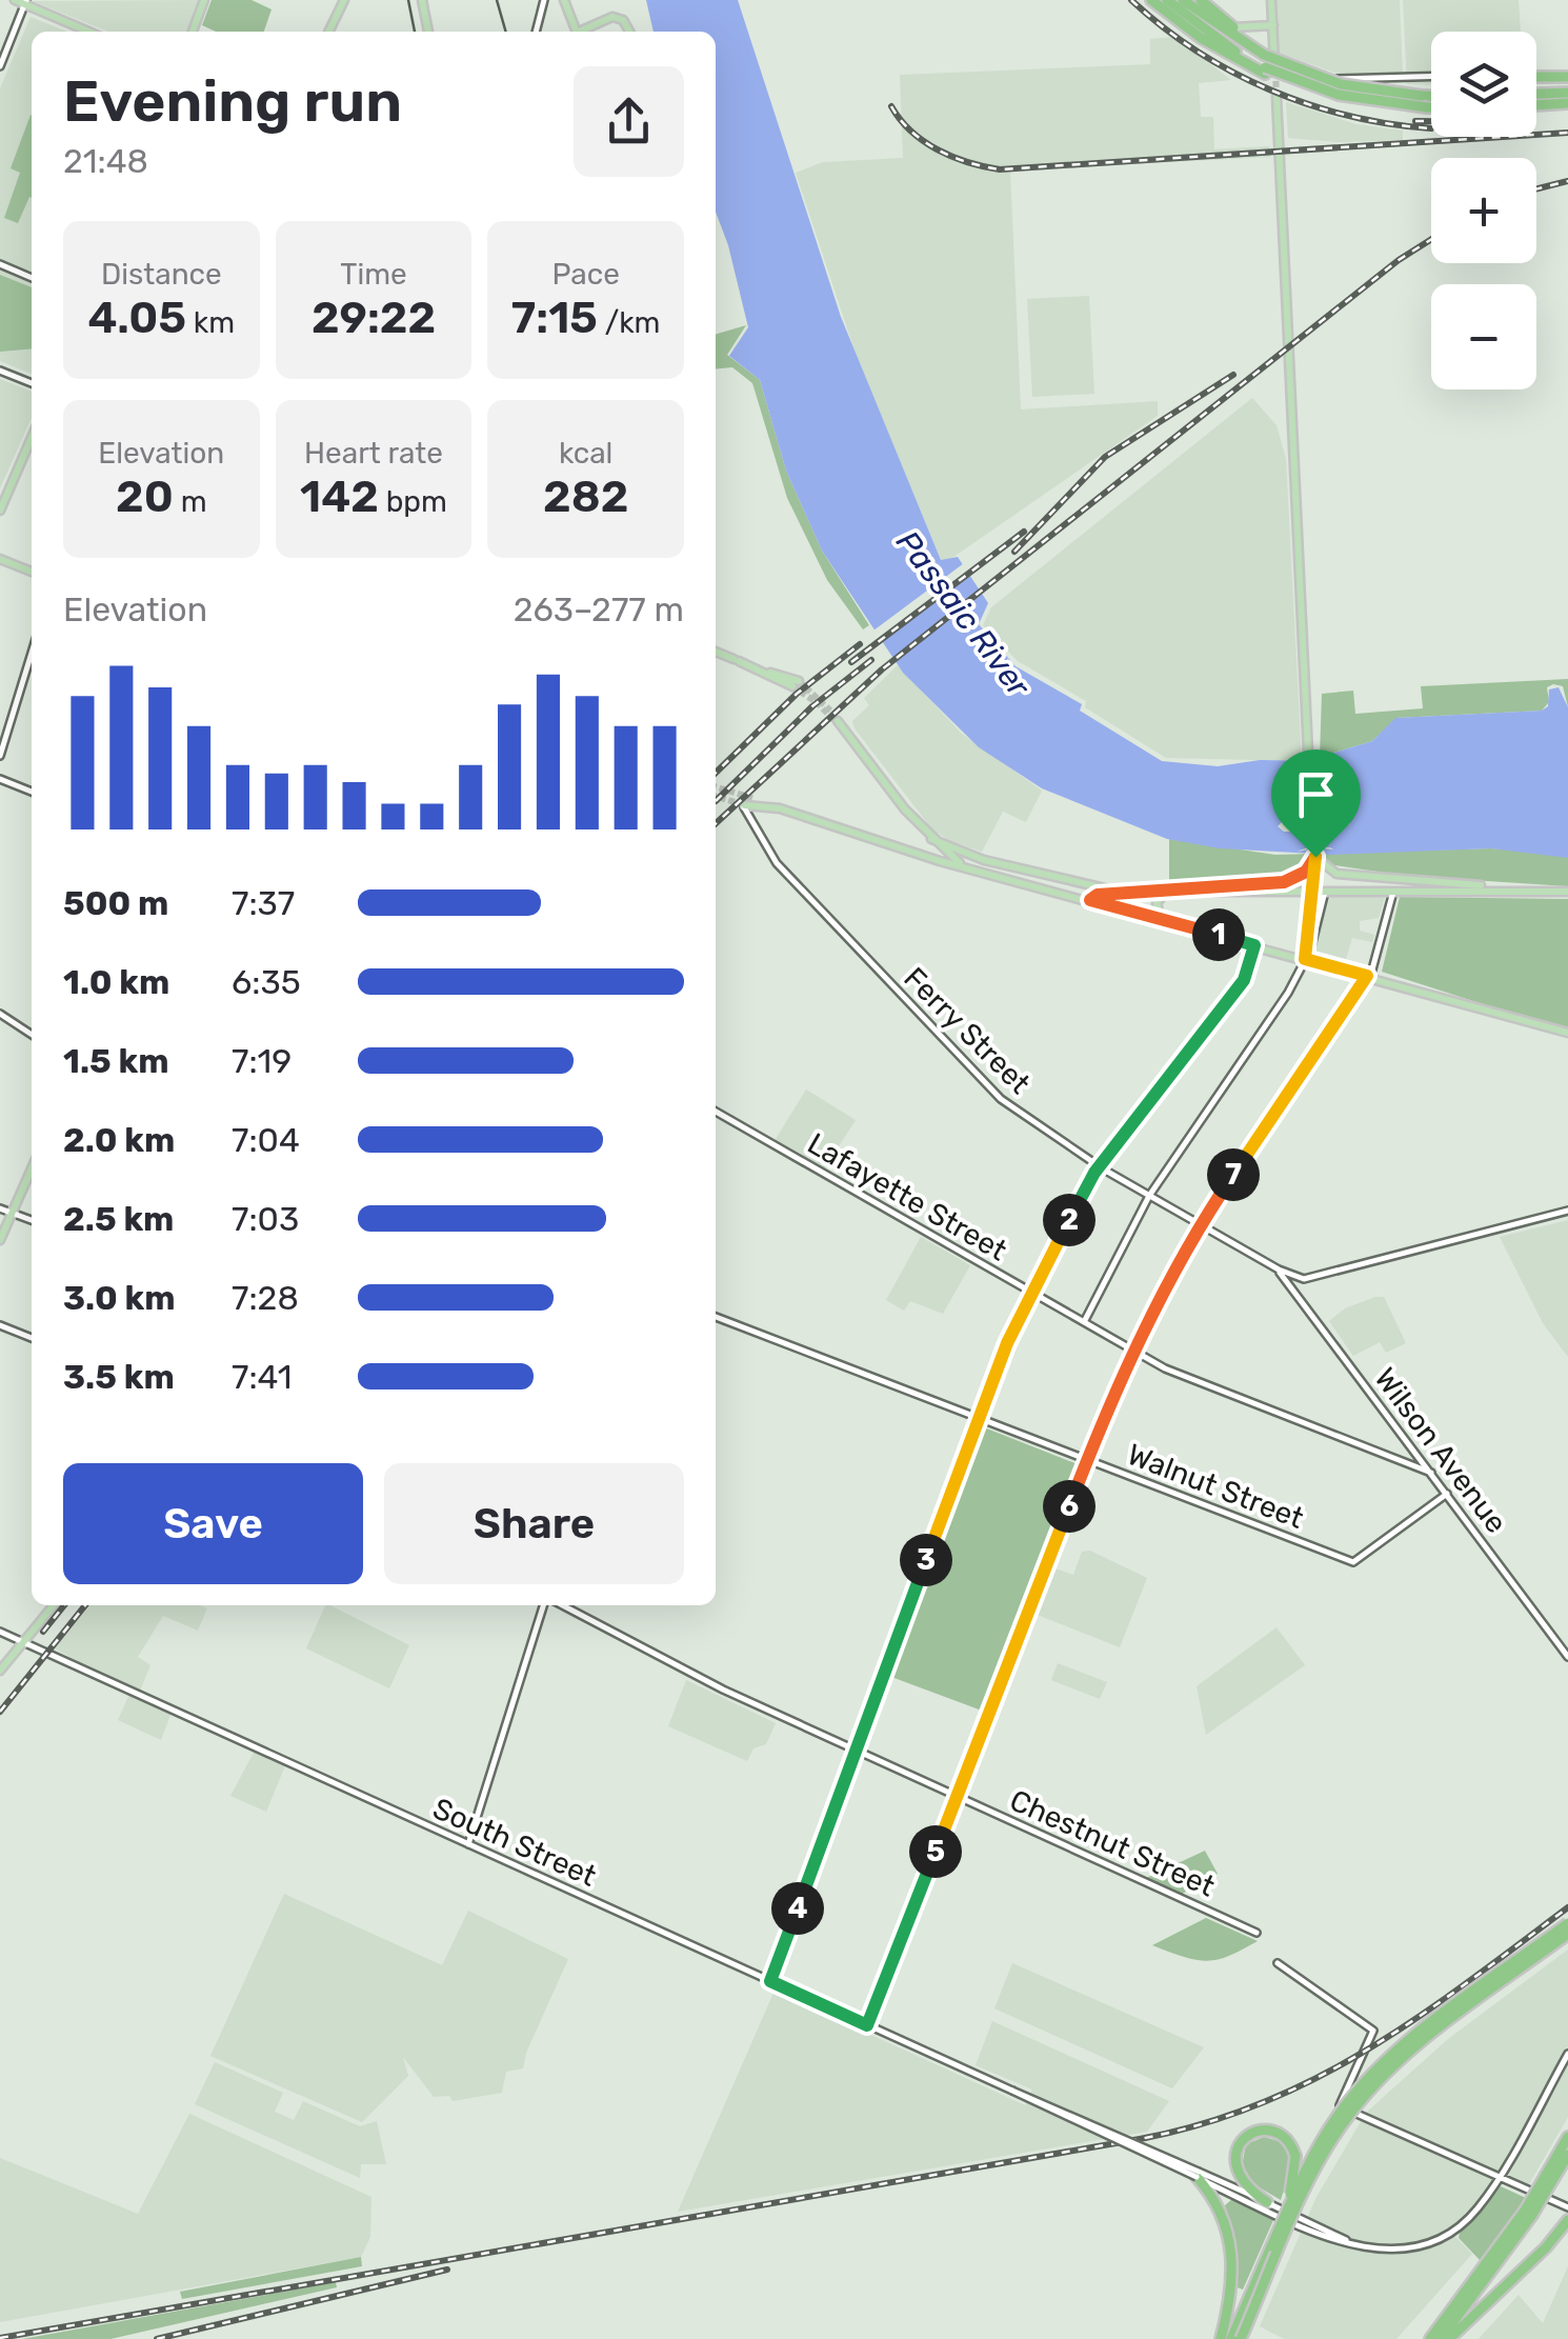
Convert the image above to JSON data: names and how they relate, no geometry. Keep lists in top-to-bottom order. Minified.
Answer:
{"streets":{"street":["Ferry Street","Lafayette Street","Wilson Avenue","Walnut Street","South Street","Chestnut Street"]},"crossings":[["Ferry Street","Wilson Avenue"],["Lafayette Street","Wilson Avenue"],["Wilson Avenue","Walnut Street"]],"water":["Passaic River"],"page":{"map_buttons":["+","−"],"heading":["Evening run","21:48"],"stats":[["Distance","4.05 km"],["Time","29:22"],["Pace","7:15 /km"],["Elevation","20 m"],["Heart rate","142 bpm"],["kcal","282"]],"chart":["Elevation","263–277 m"],"list":[{"name":"500 m","note":"7:37"},{"name":"1.0 km","note":"6:35"},{"name":"1.5 km","note":"7:19"},{"name":"2.0 km","note":"7:04"},{"name":"2.5 km","note":"7:03"},{"name":"3.0 km","note":"7:28"},{"name":"3.5 km","note":"7:41"}],"pins":["1","7","2","6","3","5","4"],"buttons":["Save","Share"]}}
